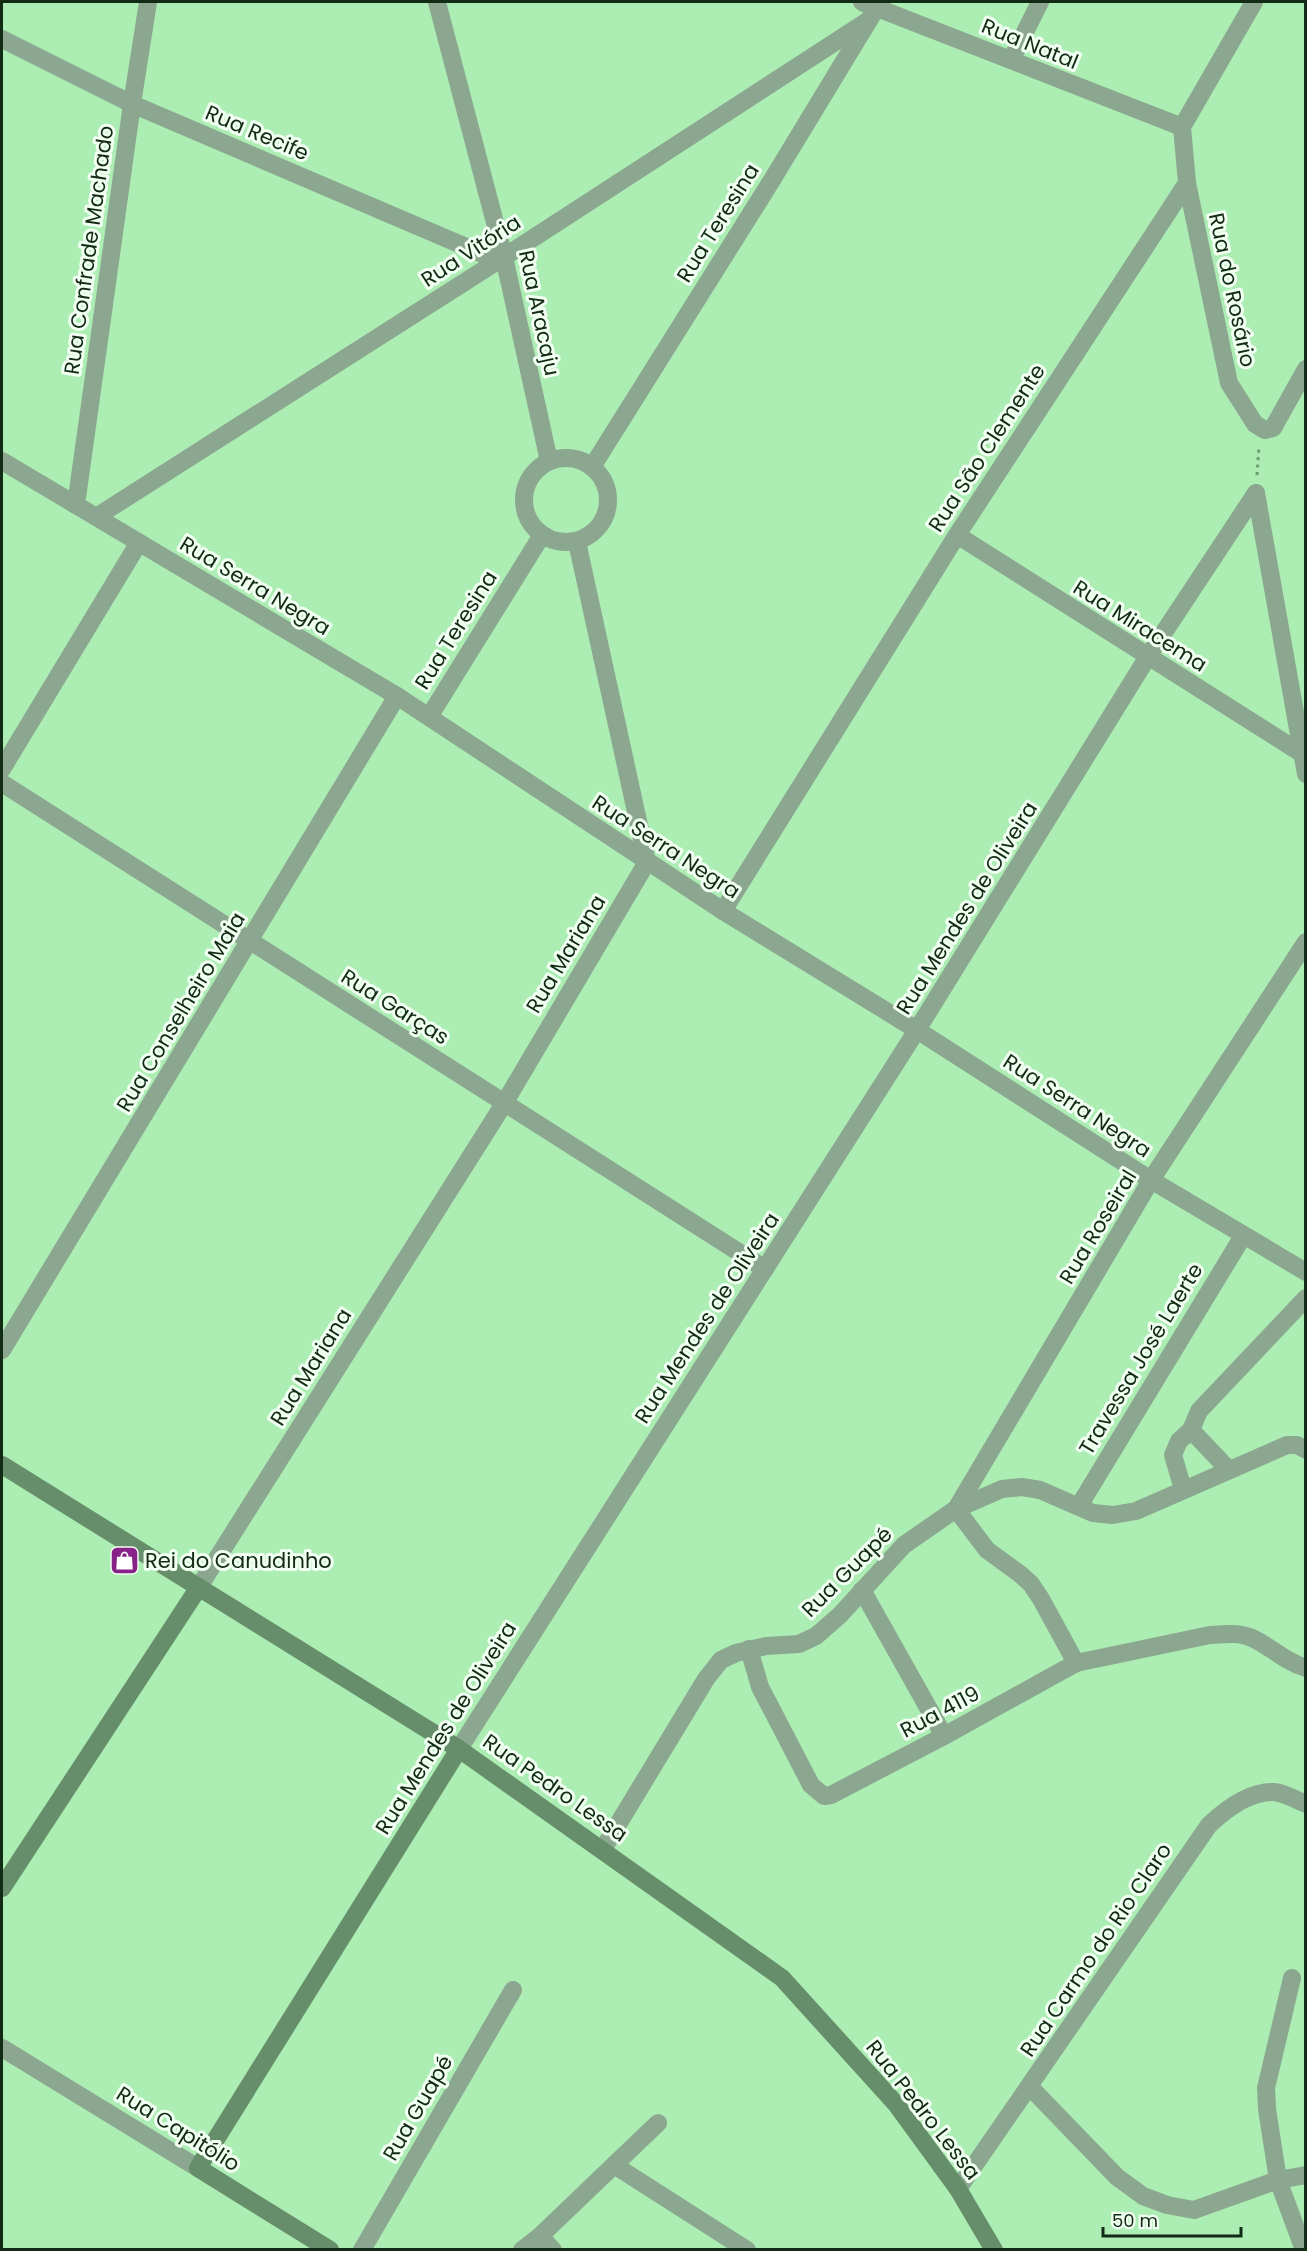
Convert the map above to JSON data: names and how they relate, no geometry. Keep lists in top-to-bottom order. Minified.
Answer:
{"streets":{"street":["Rua Natal","Rua Recife","Rua Teresina","Rua Confrade Machado","Rua Vitória","Rua do Rosário","Rua Aracaju","Rua São Clemente","Rua Serra Negra","Rua Miracema","Rua Mendes de Oliveira","Rua Mariana","Rua Garças","Rua Conselheiro Maia","Rua Roseiral","Travessa José Laerte","Rua Guapé","Rua 4119","Rua Pedro Lessa","Rua Carmo do Rio Claro","Rua Capitólio"]},"crossings":[["Rua Natal","Rua Teresina"],["Rua Natal","Rua Vitória"],["Rua Recife","Rua Confrade Machado"],["Rua Recife","Rua Vitória"],["Rua Recife","Rua Aracaju"],["Rua Teresina","Rua Vitória"],["Rua Teresina","Rua Aracaju"],["Rua Teresina","Rua Serra Negra"],["Rua Confrade Machado","Rua Serra Negra"],["Rua Vitória","Rua Aracaju"],["Rua Vitória","Rua Serra Negra"],["Rua do Rosário","Rua São Clemente"],["Rua São Clemente","Rua Serra Negra"],["Rua São Clemente","Rua Miracema"],["Rua Serra Negra","Rua Mendes de Oliveira"],["Rua Serra Negra","Rua Mariana"],["Rua Serra Negra","Rua Conselheiro Maia"],["Rua Serra Negra","Rua Roseiral"],["Rua Serra Negra","Travessa José Laerte"],["Rua Miracema","Rua Mendes de Oliveira"],["Rua Mendes de Oliveira","Rua Garças"],["Rua Mendes de Oliveira","Rua Pedro Lessa"],["Rua Mendes de Oliveira","Rua Capitólio"],["Rua Mariana","Rua Garças"],["Rua Mariana","Rua Pedro Lessa"],["Rua Garças","Rua Conselheiro Maia"],["Rua Roseiral","Rua Guapé"],["Travessa José Laerte","Rua Guapé"],["Rua Guapé","Rua 4119"],["Rua Guapé","Rua Pedro Lessa"],["Rua Pedro Lessa","Rua Carmo do Rio Claro"]],"places":{"shop":["Rei do Canudinho"]},"scale_bar":"50 m"}
